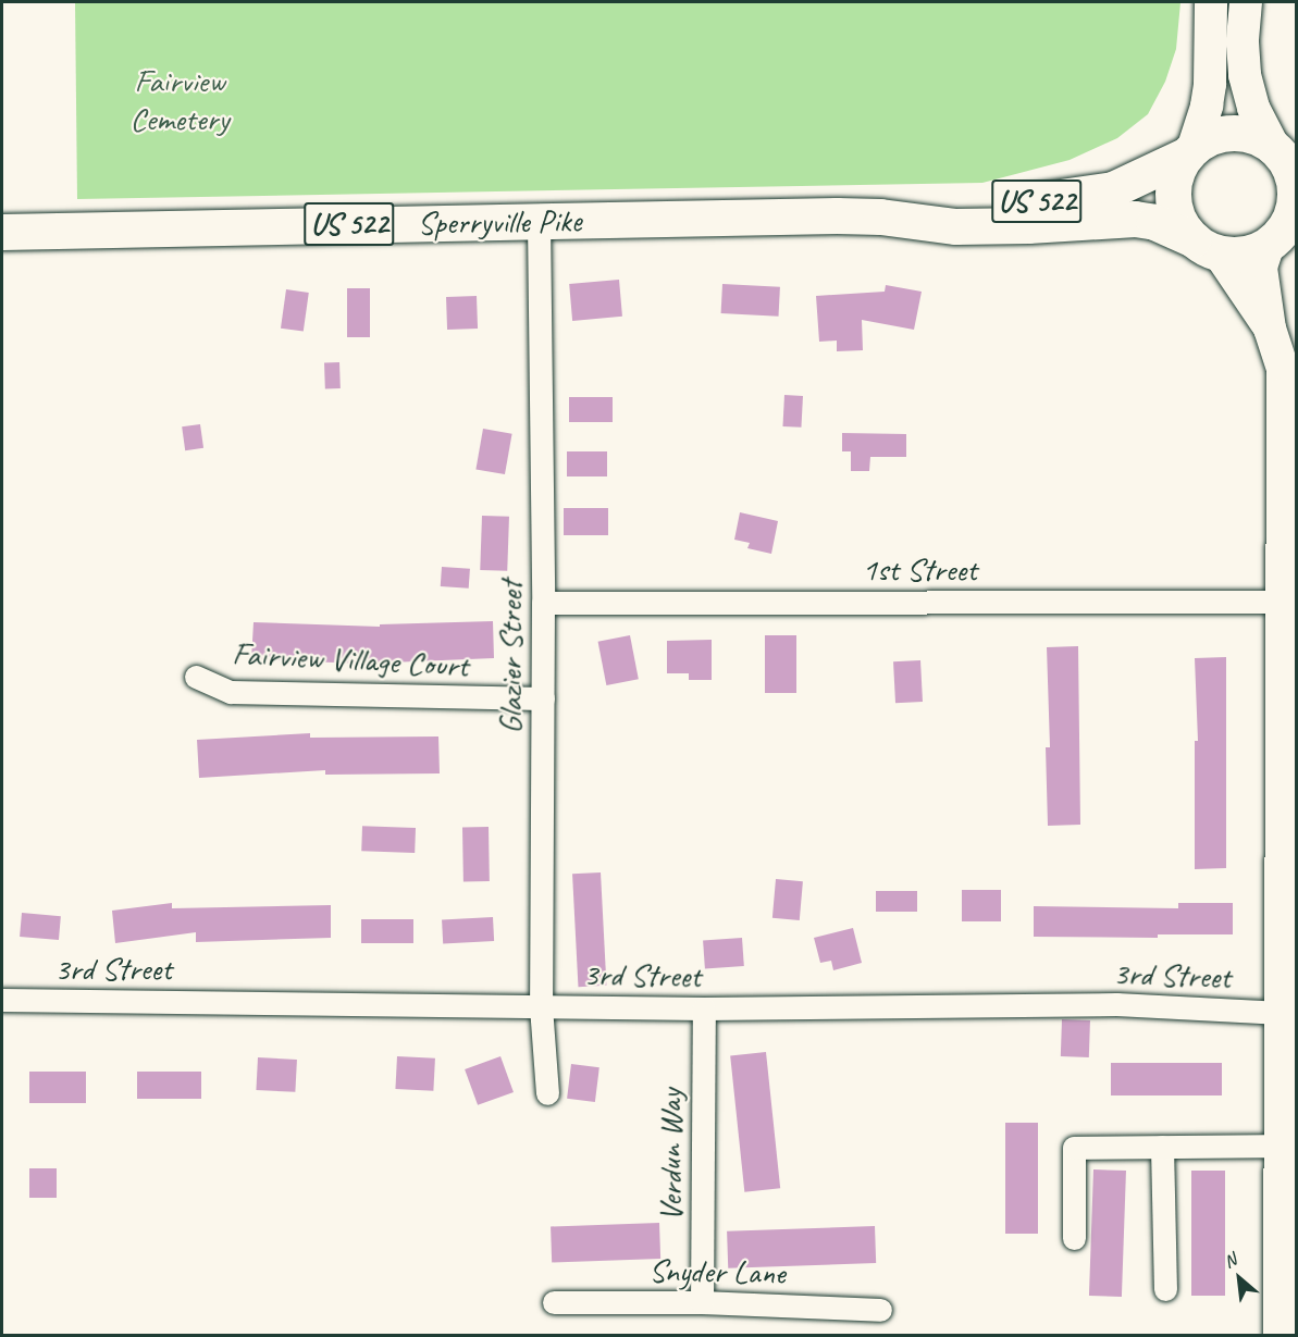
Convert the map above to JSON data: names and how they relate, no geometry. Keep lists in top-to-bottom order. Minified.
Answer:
{"streets":{"main road":["US 522","Sperryville Pike"],"street":["1st Street","Glazier Street","Fairview Village Court","3rd Street","Verdun Way","Snyder Lane"]},"crossings":[["US 522","Sperryville Pike"],["Sperryville Pike","Glazier Street"],["1st Street","Glazier Street"],["Glazier Street","Fairview Village Court"],["Glazier Street","3rd Street"],["3rd Street","Verdun Way"],["Verdun Way","Snyder Lane"]],"parks":["Fairview Cemetery"],"north":"top left"}
